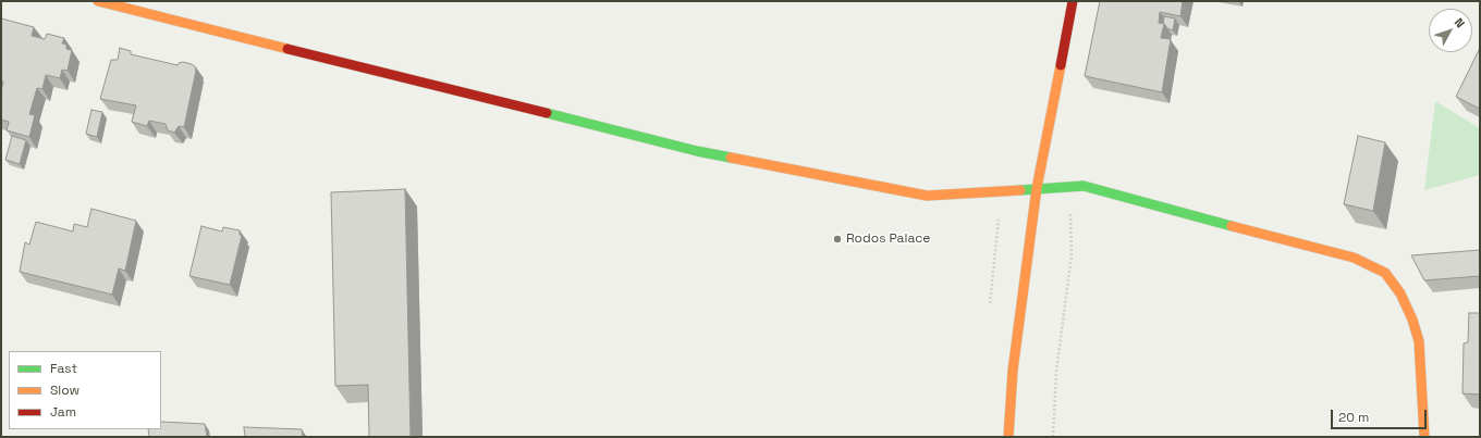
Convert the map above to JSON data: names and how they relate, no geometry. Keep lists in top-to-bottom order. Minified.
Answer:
{"places":["Rodos Palace"],"legend":["Fast","Slow","Jam"],"scale_bar":"20 m","north":"top right"}
